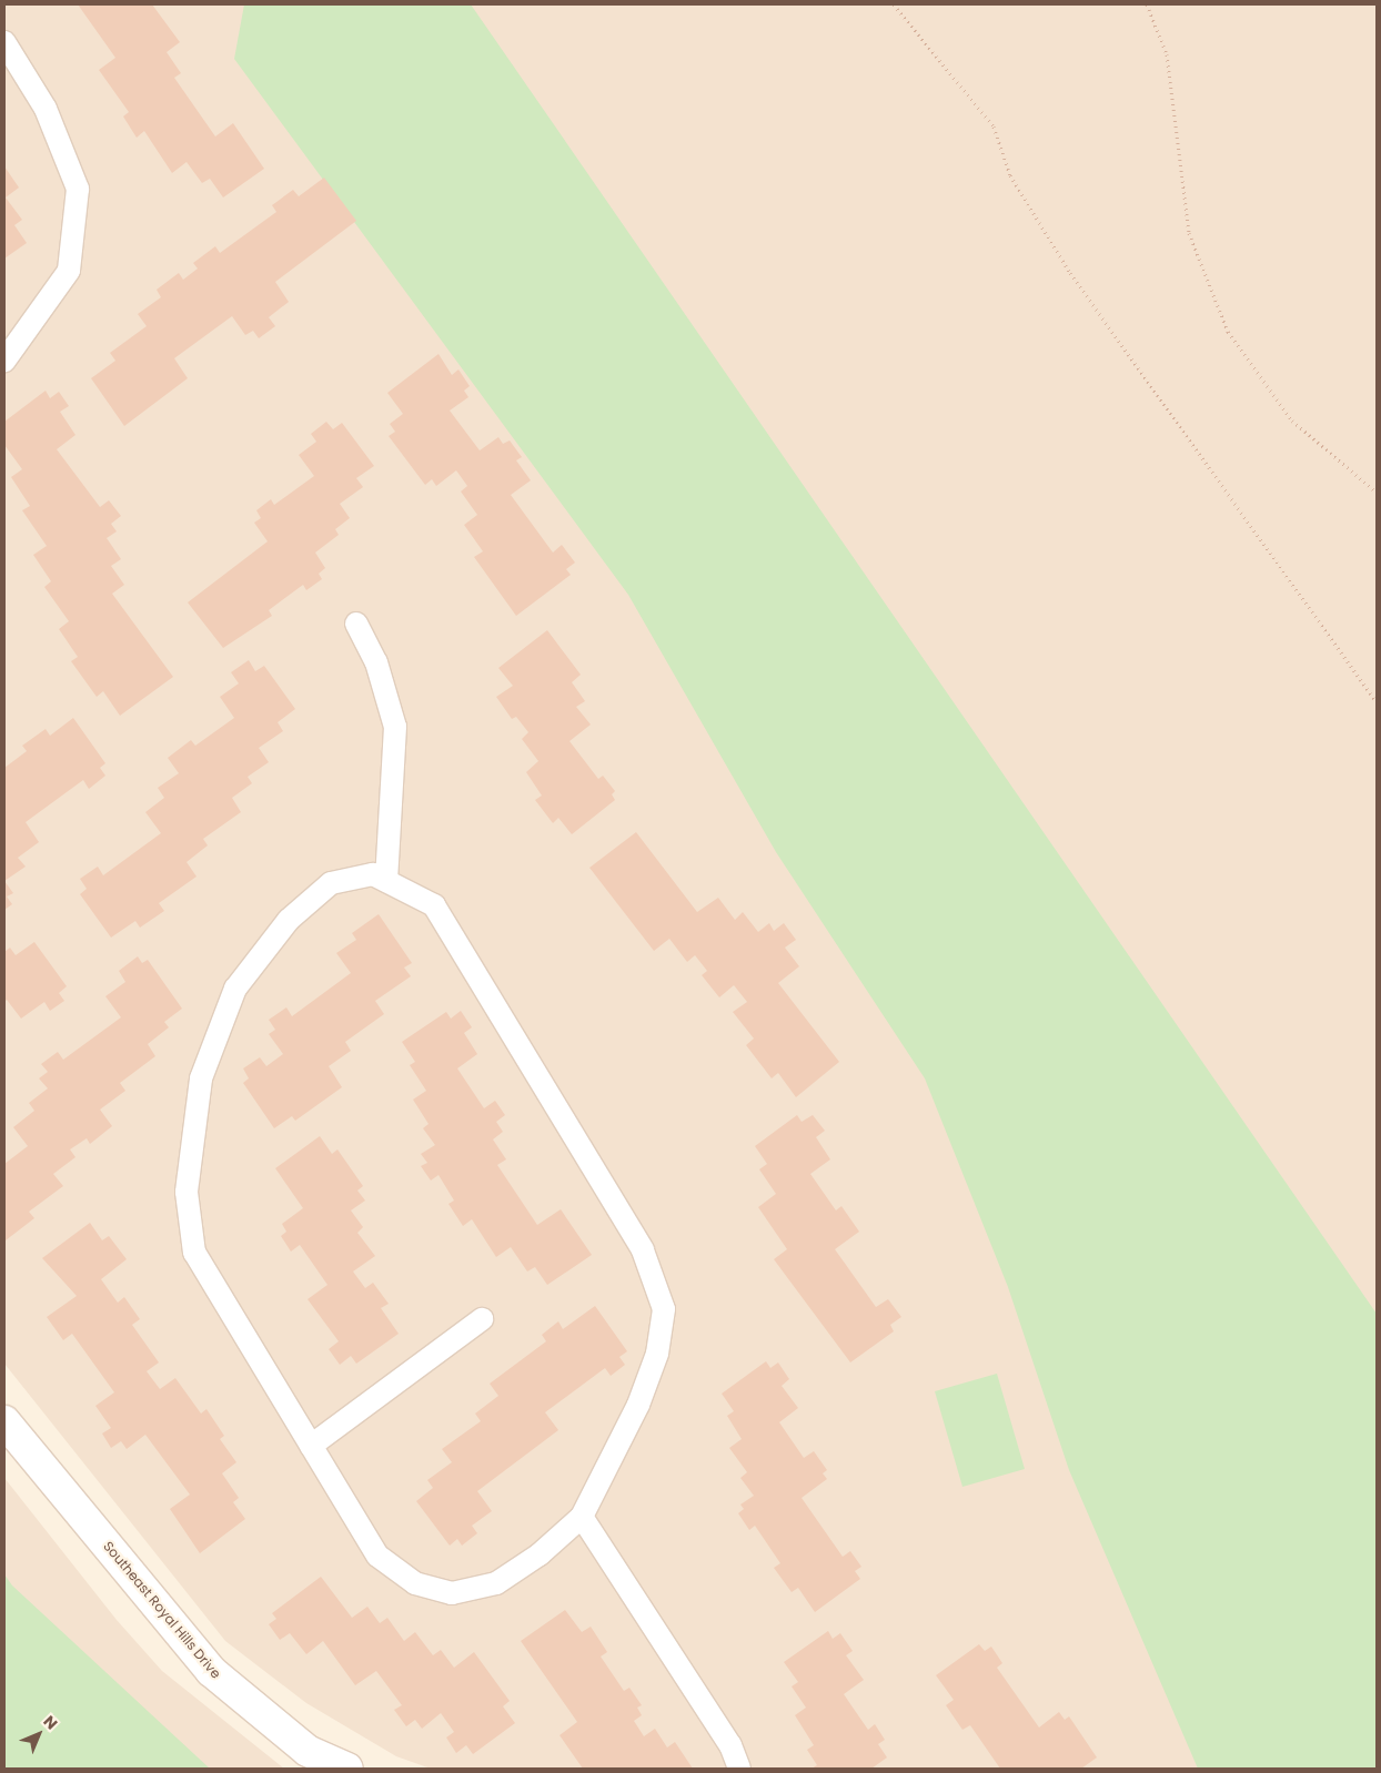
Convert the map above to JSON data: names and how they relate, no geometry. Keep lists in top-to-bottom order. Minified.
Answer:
{"streets":{"street":["Southeast Royal Hills Drive"]},"north":"top right"}
